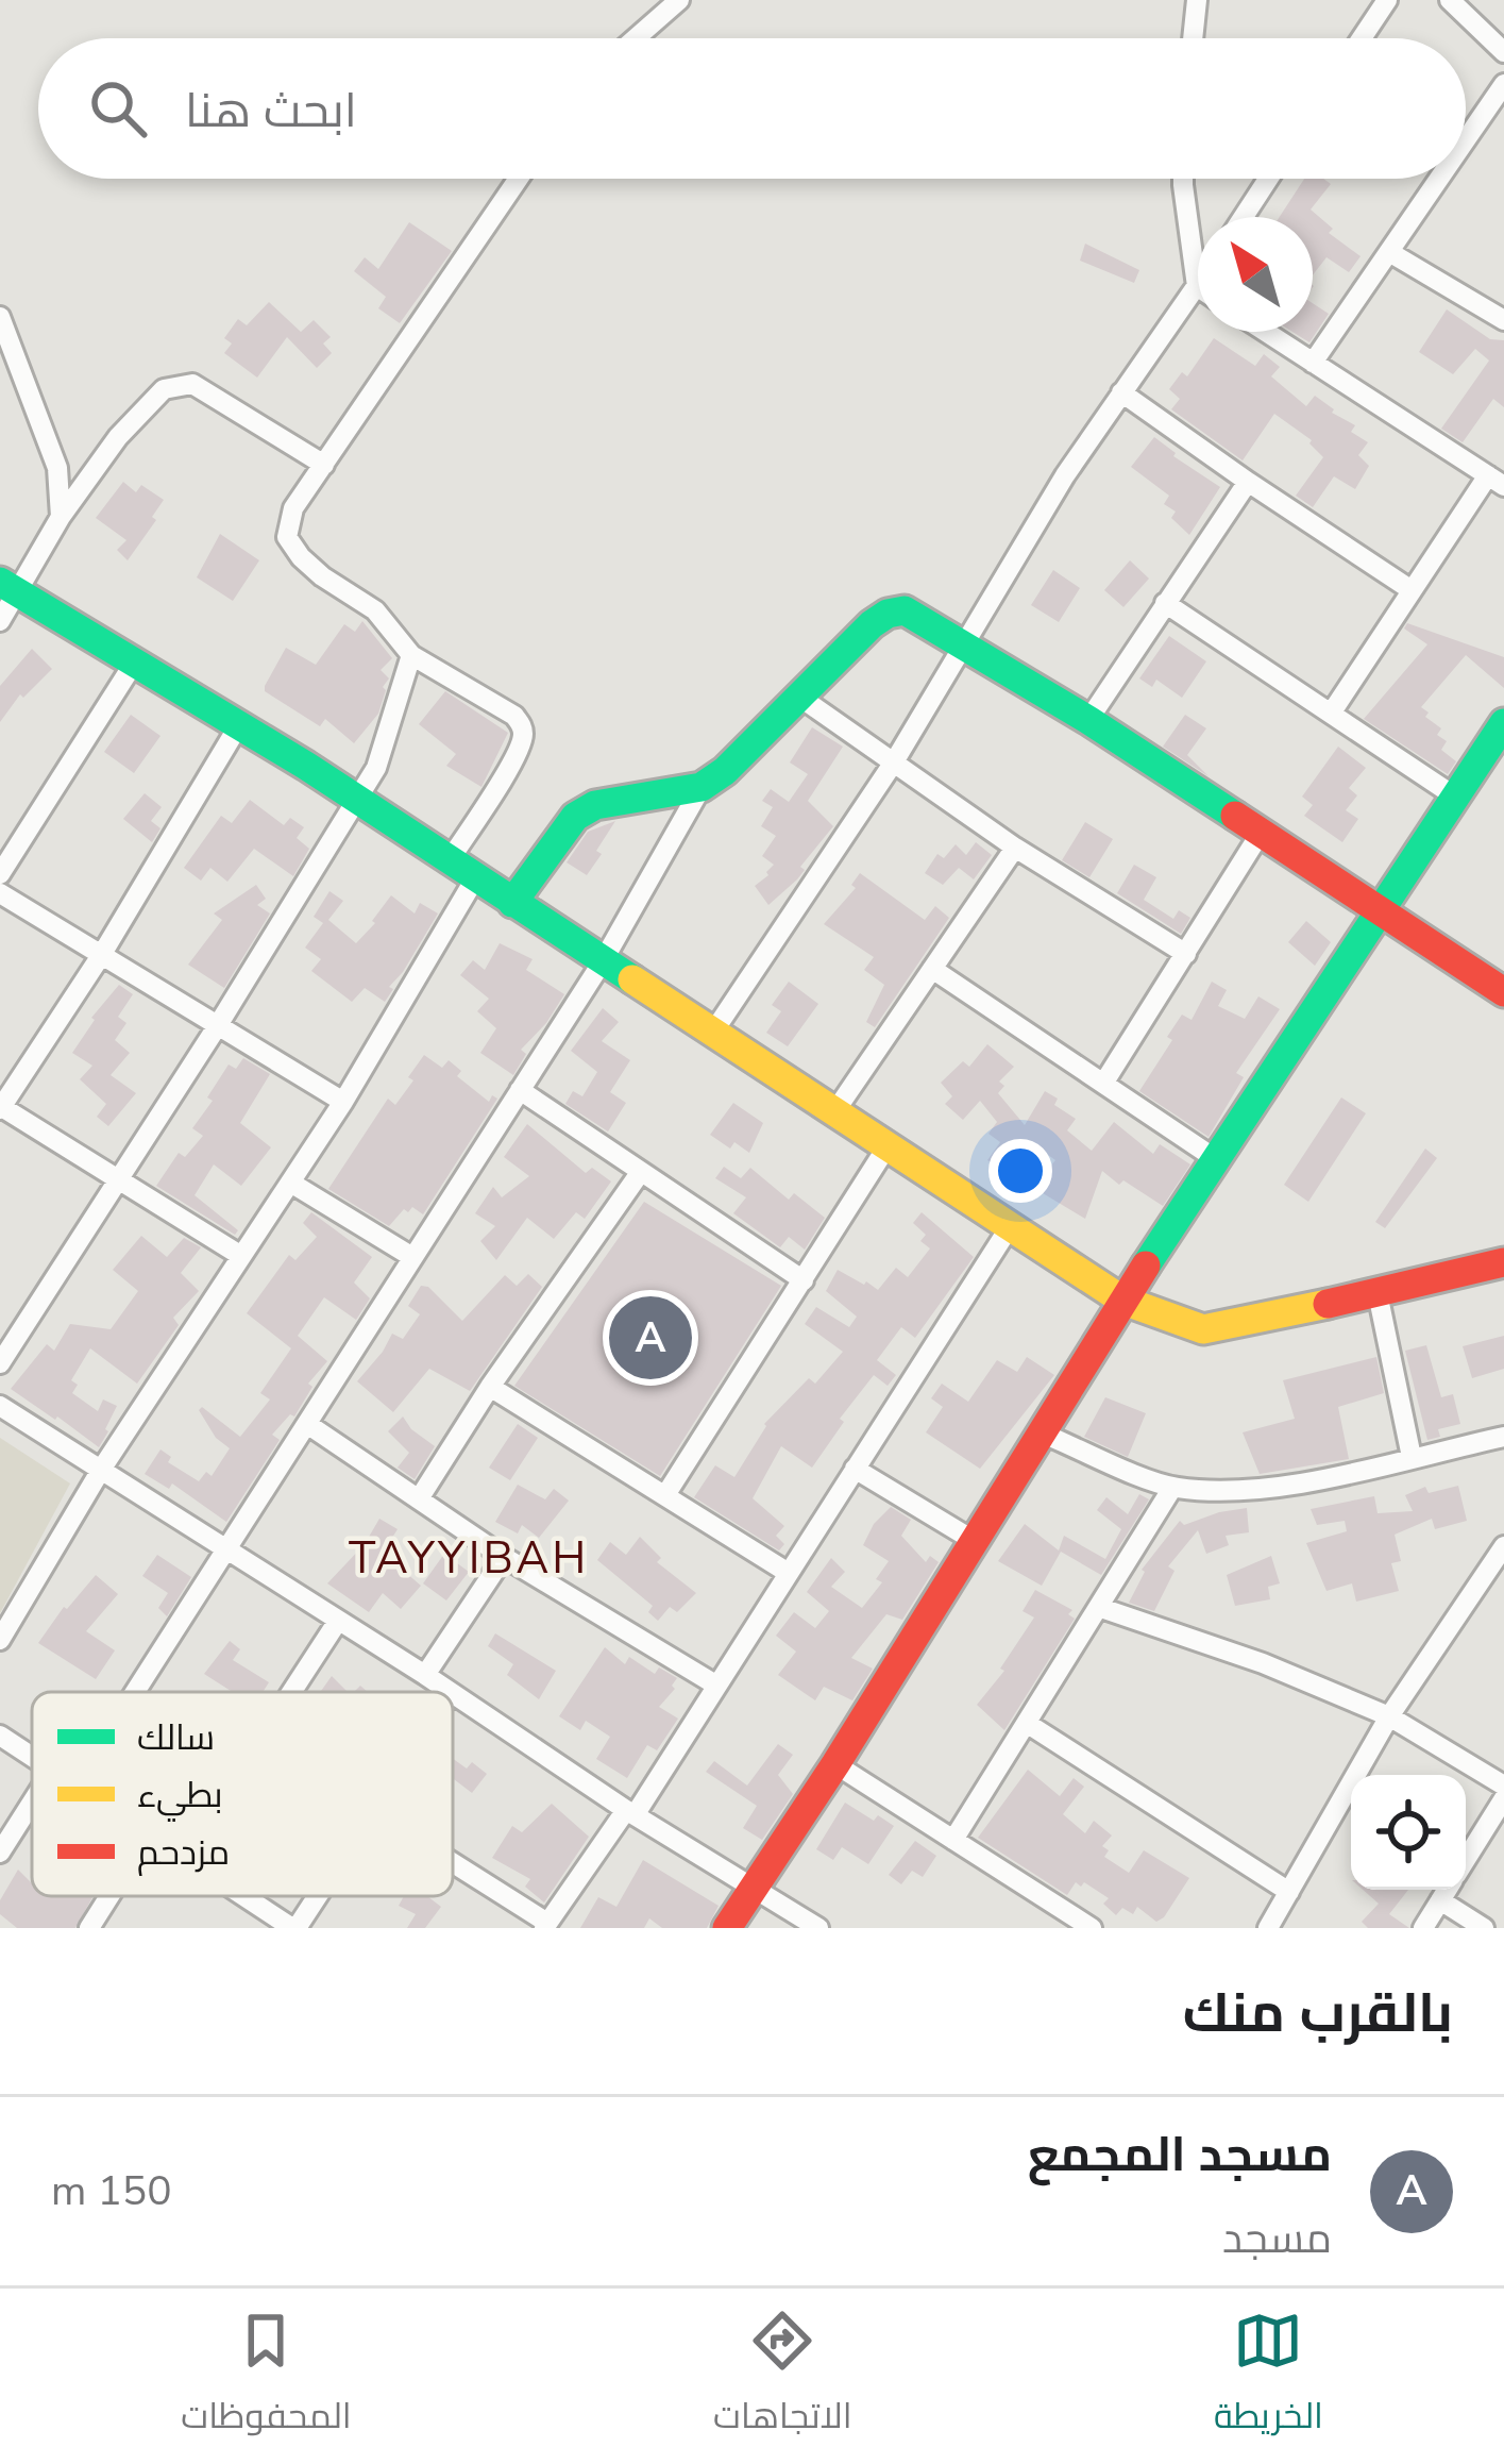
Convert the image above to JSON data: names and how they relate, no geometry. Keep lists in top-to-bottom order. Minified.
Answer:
{"districts":["TAYYIBAH"],"legend":["سالك","بطيء","مزدحم"],"north":"top left","page":{"search":"ابحث هنا","pins":"A","heading":"بالقرب منك","list":[{"mark":"A","name":"مسجد المجمع","note":"مسجد","value":"150 m"}],"nav":["الخريطة","الاتجاهات","المحفوظات"]}}
